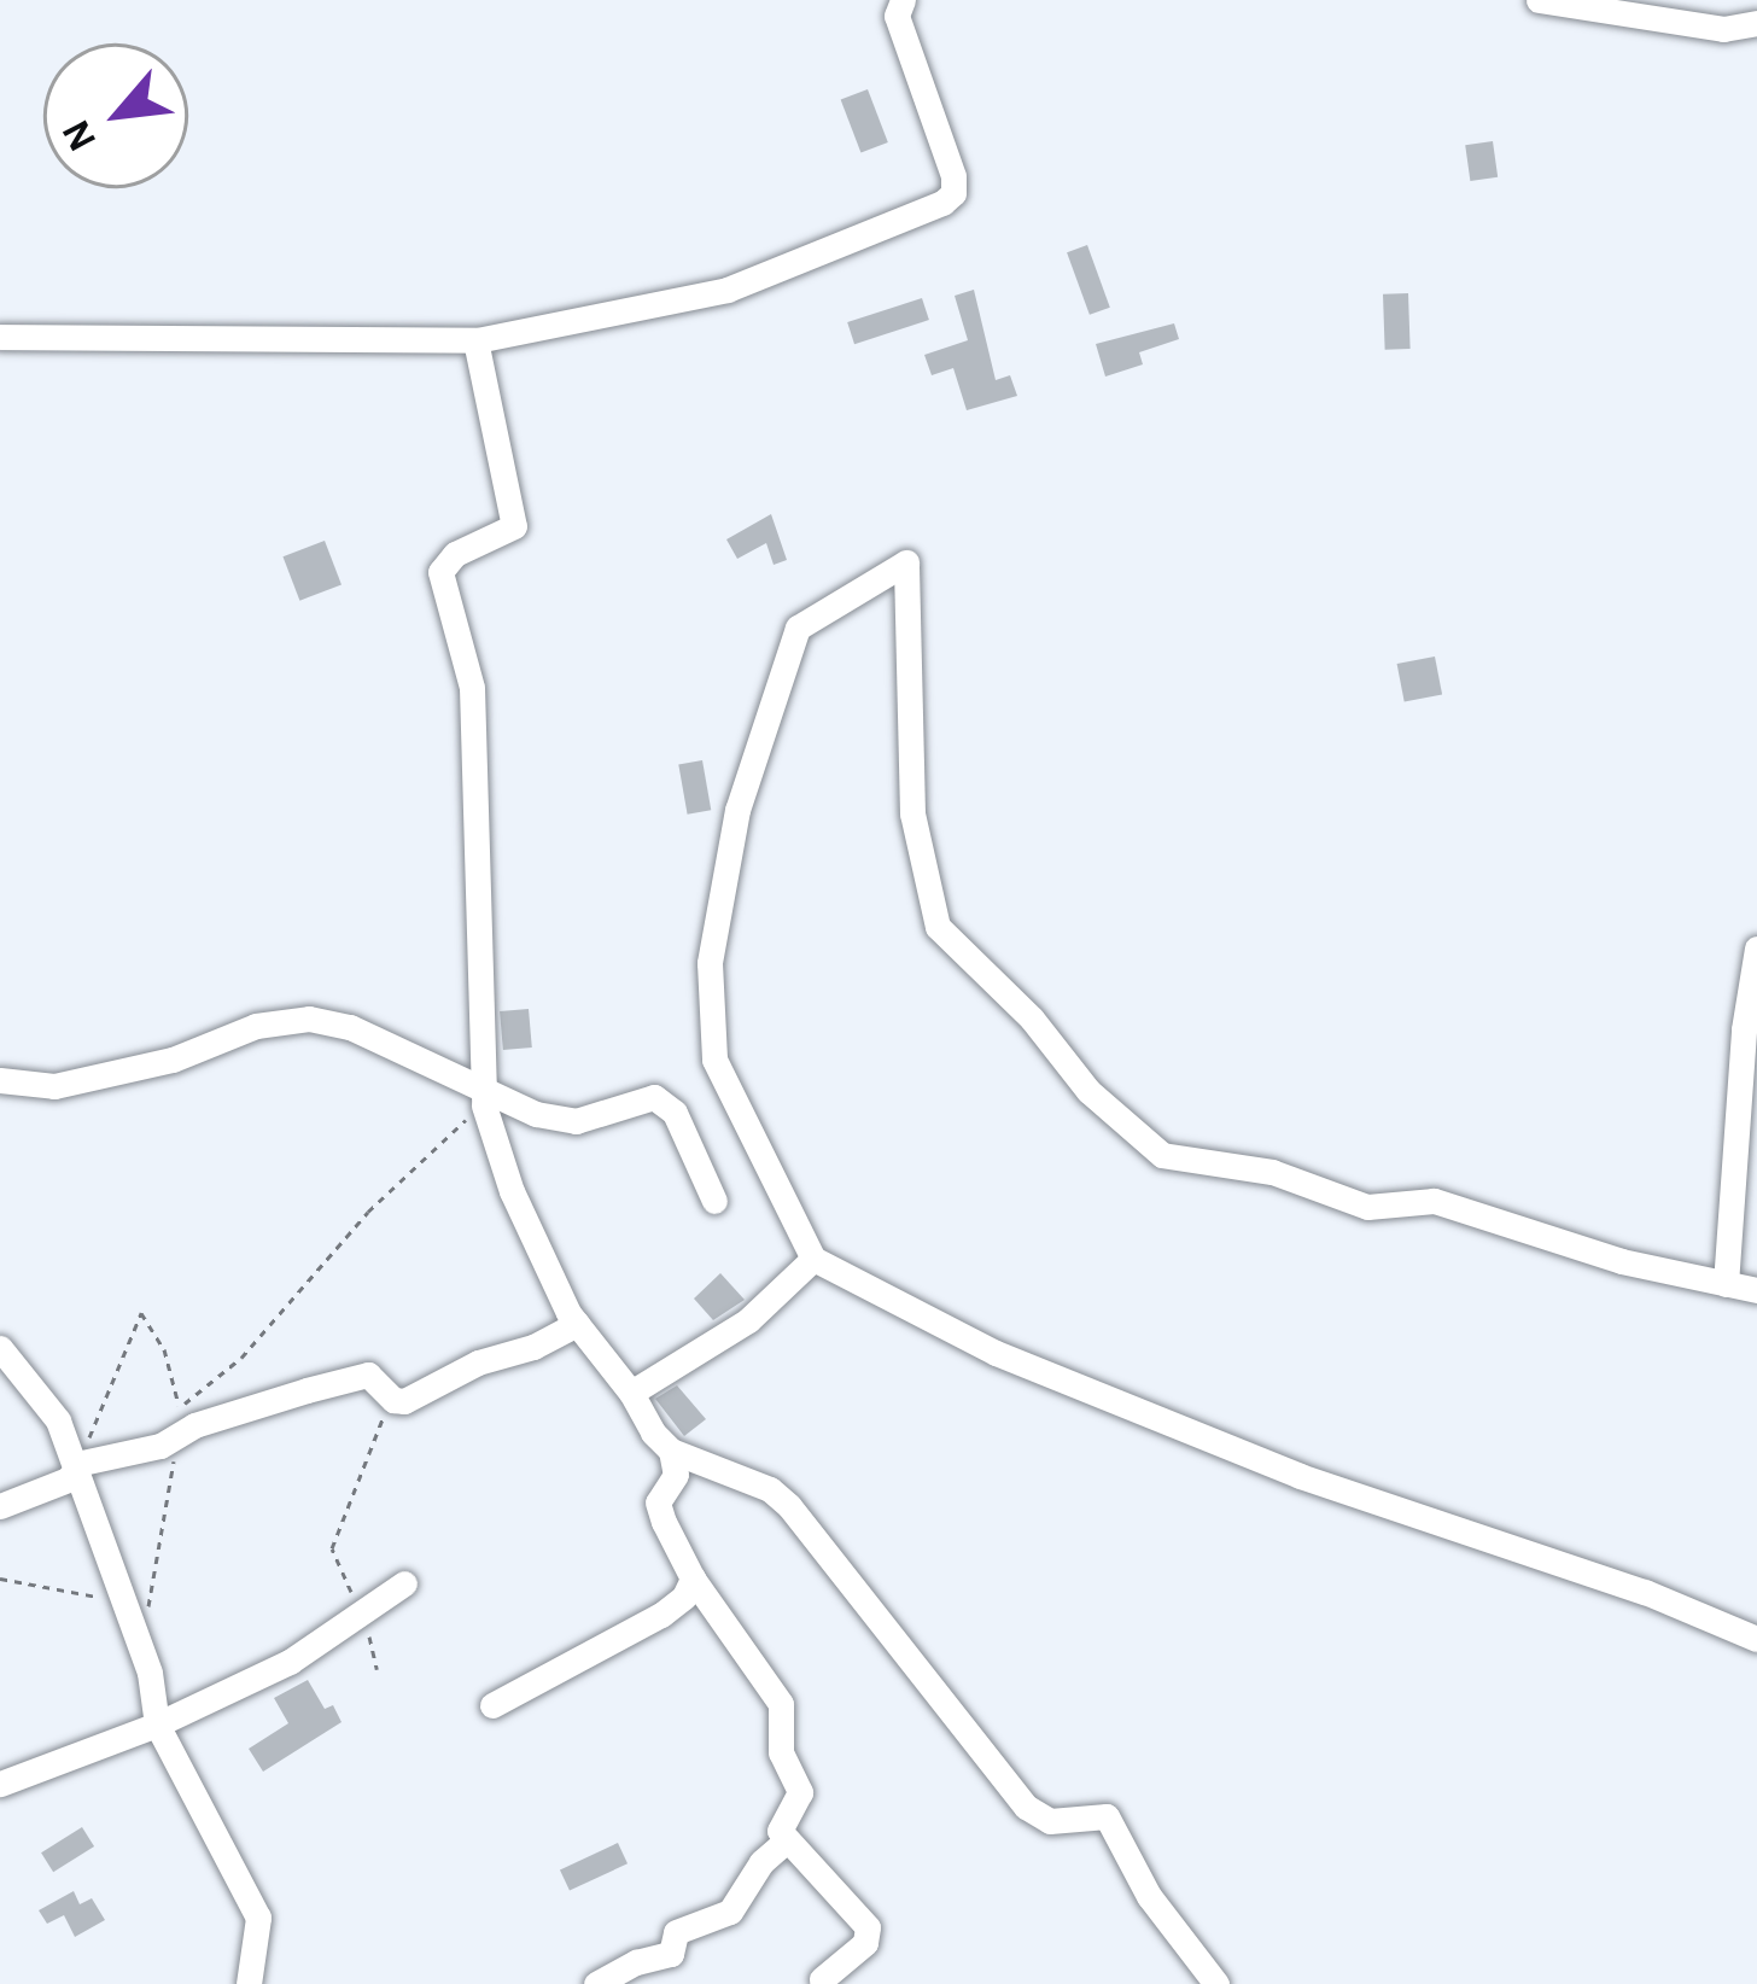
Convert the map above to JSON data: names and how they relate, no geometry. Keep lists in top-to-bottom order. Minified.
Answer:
{"north":"bottom left"}
